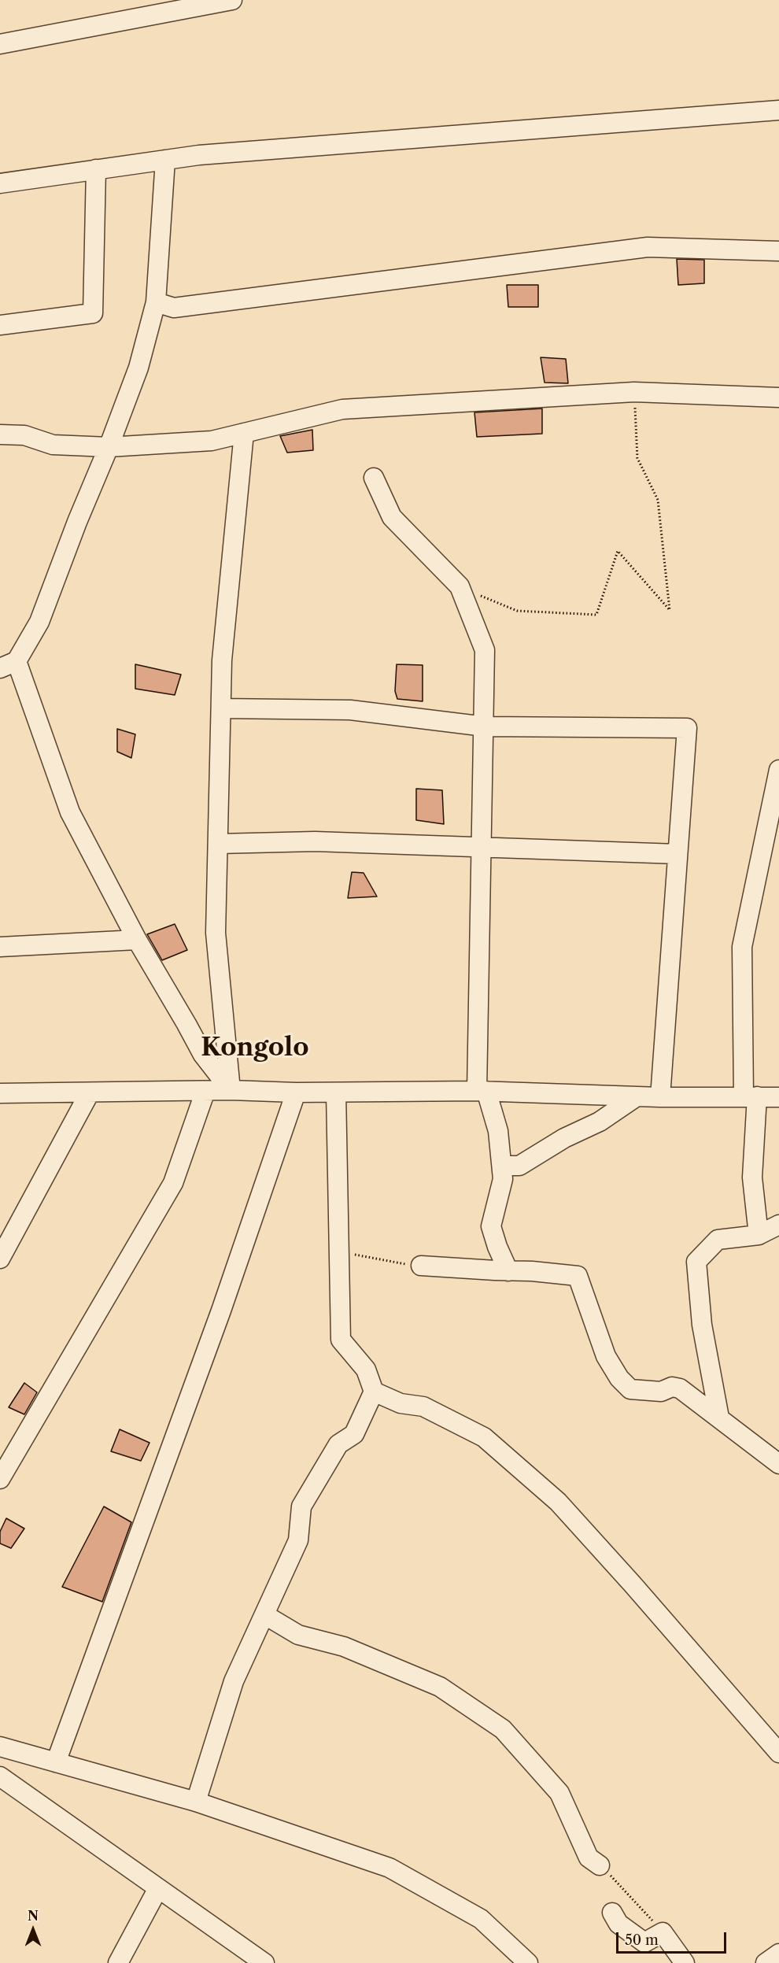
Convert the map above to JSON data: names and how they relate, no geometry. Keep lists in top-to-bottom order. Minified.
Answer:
{"districts":["Kongolo"],"scale_bar":"50 m","north":"top"}
